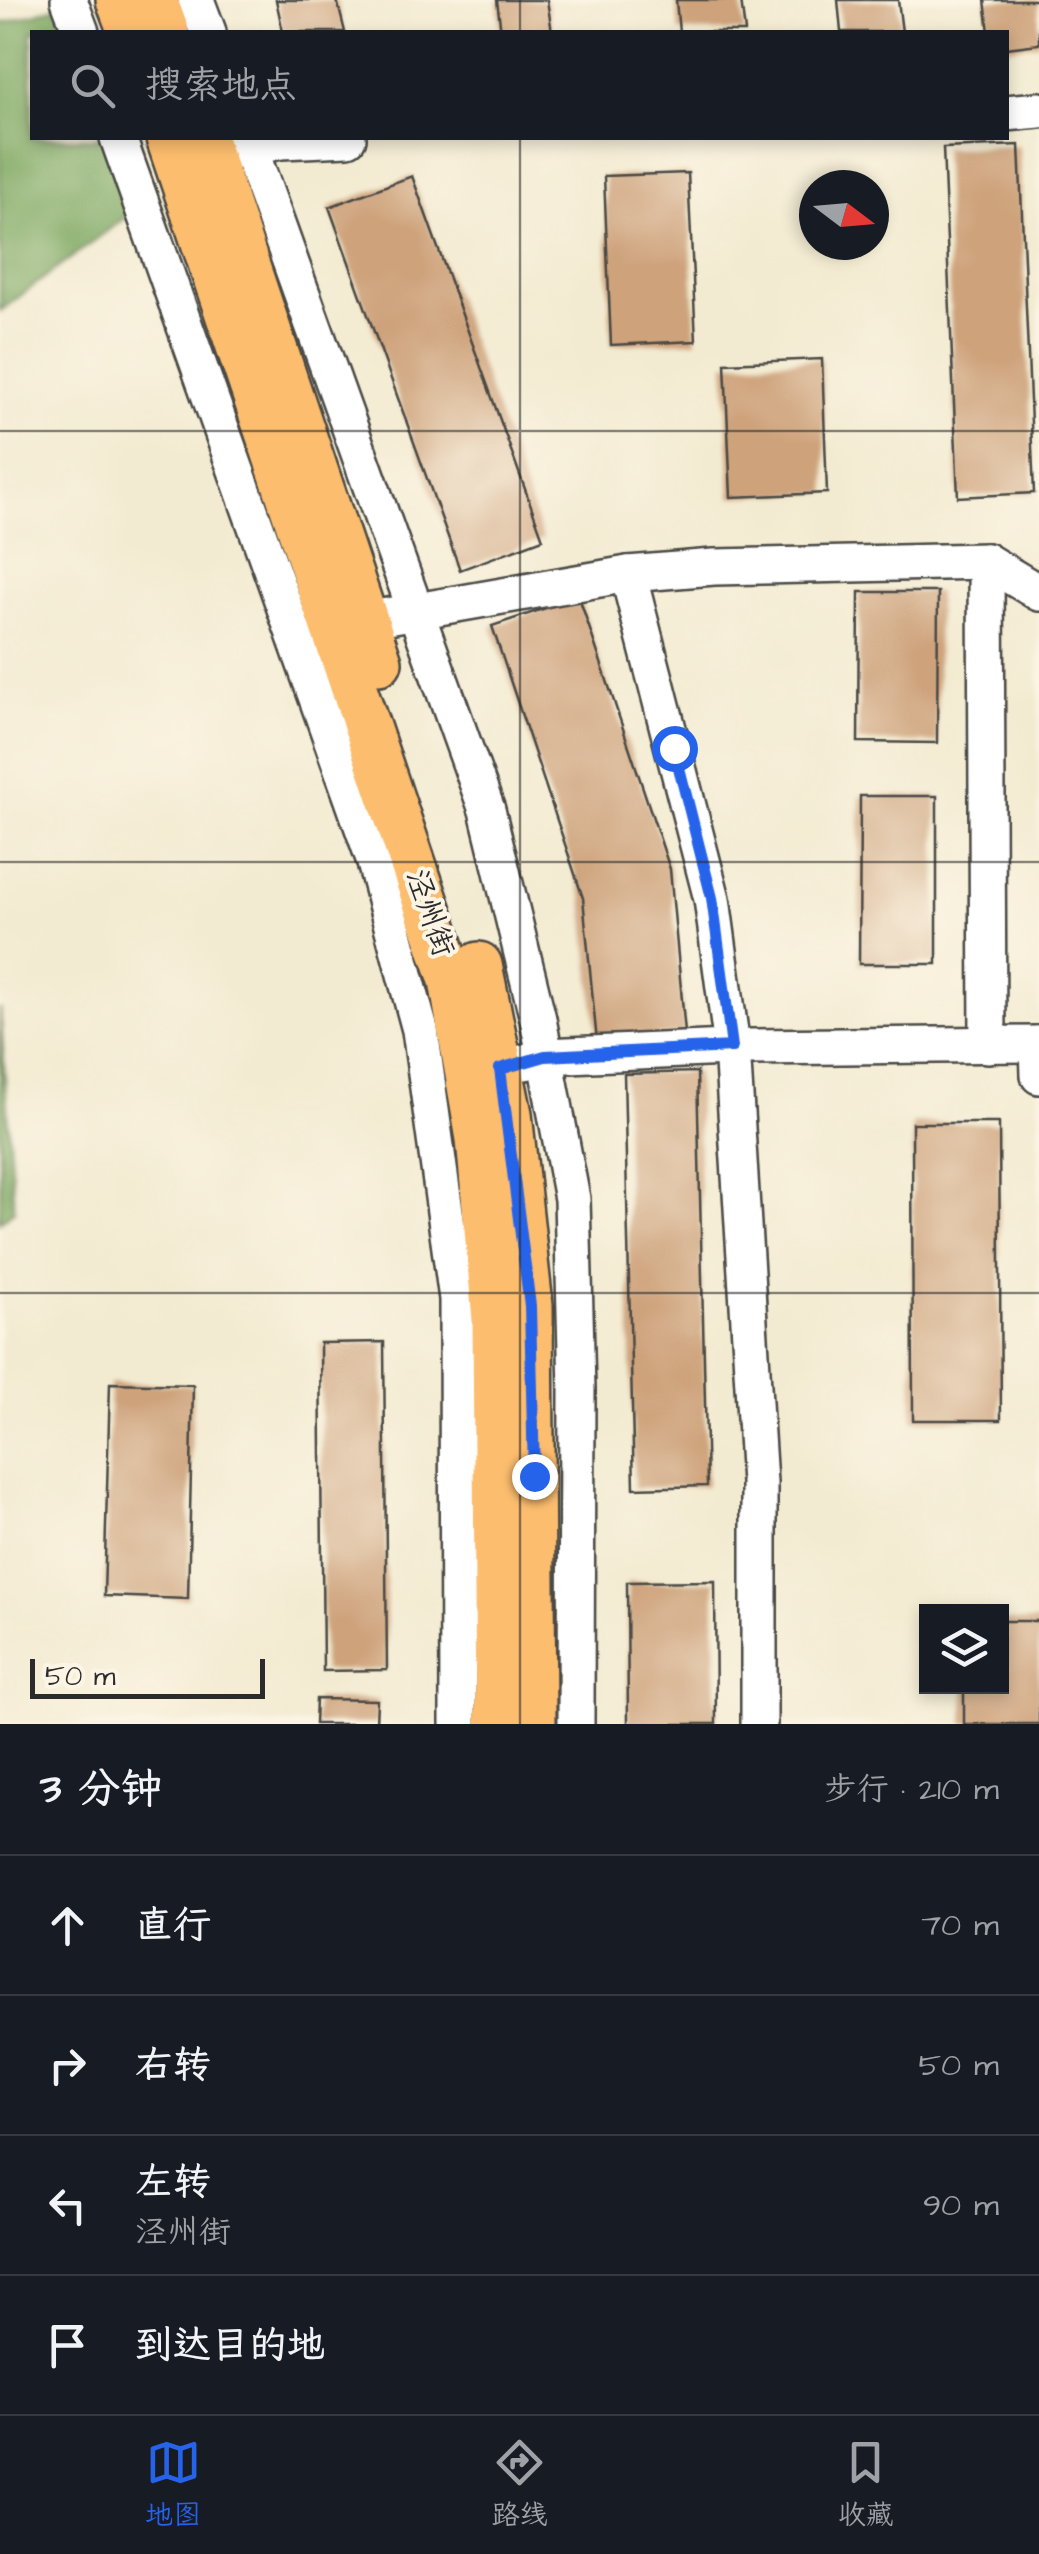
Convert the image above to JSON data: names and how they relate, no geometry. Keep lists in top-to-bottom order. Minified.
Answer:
{"streets":{"main road":["泾州街"]},"scale_bar":"50 m","north":"right","page":{"search":"搜索地点","scale":"50 m","heading":["3 分钟","步行 · 210 m"],"list":[["直行","70 m"],["右转","50 m"],["左转","泾州街","90 m"],"到达目的地"],"nav":["地图","路线","收藏"]}}
